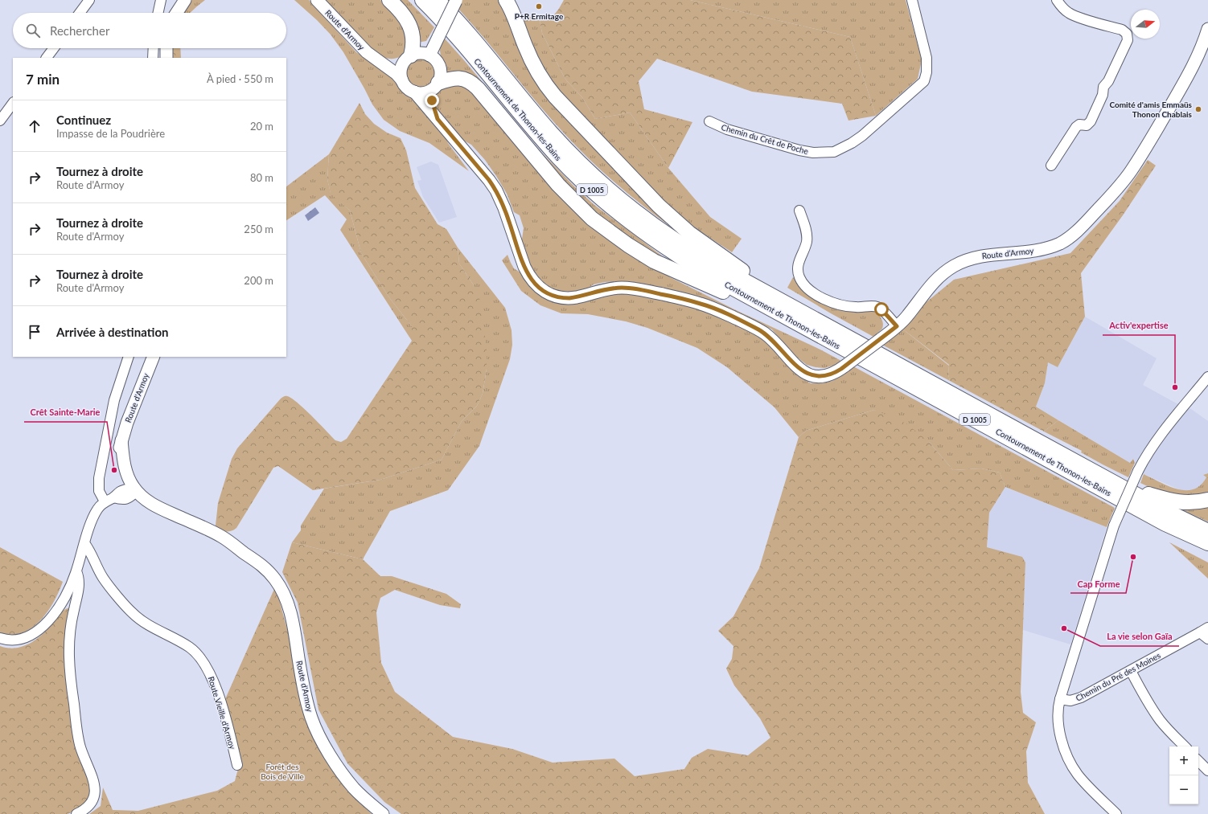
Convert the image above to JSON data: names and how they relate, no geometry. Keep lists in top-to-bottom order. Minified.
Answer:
{"streets":{"highway":["Contournement de Thonon-les-Bains","D 1005"],"main road":["Route d'Armoy"],"street":["Chemin du Crêt de Poche","Chemin du Pré des Moines","Route Vieille d'Armoy"]},"crossings":[["Route d'Armoy","D 1005"],["Contournement de Thonon-les-Bains","D 1005"]],"parks":["Forêt des Bois de Ville"],"places":["P+R Ermitage","Comité d'amis Emmaüs Thonon Chablais","Activ'expertise","Crêt Sainte-Marie","Cap Forme","La vie selon Gaïa"],"north":"right","page":{"search":"Rechercher","heading":["7 min","À pied · 550 m"],"list":[["Continuez","Impasse de la Poudrière","20 m"],["Tournez à droite","Route d'Armoy","80 m"],["Tournez à droite","Route d'Armoy","250 m"],["Tournez à droite","Route d'Armoy","200 m"],"Arrivée à destination"],"map_buttons":["+","−"]}}
